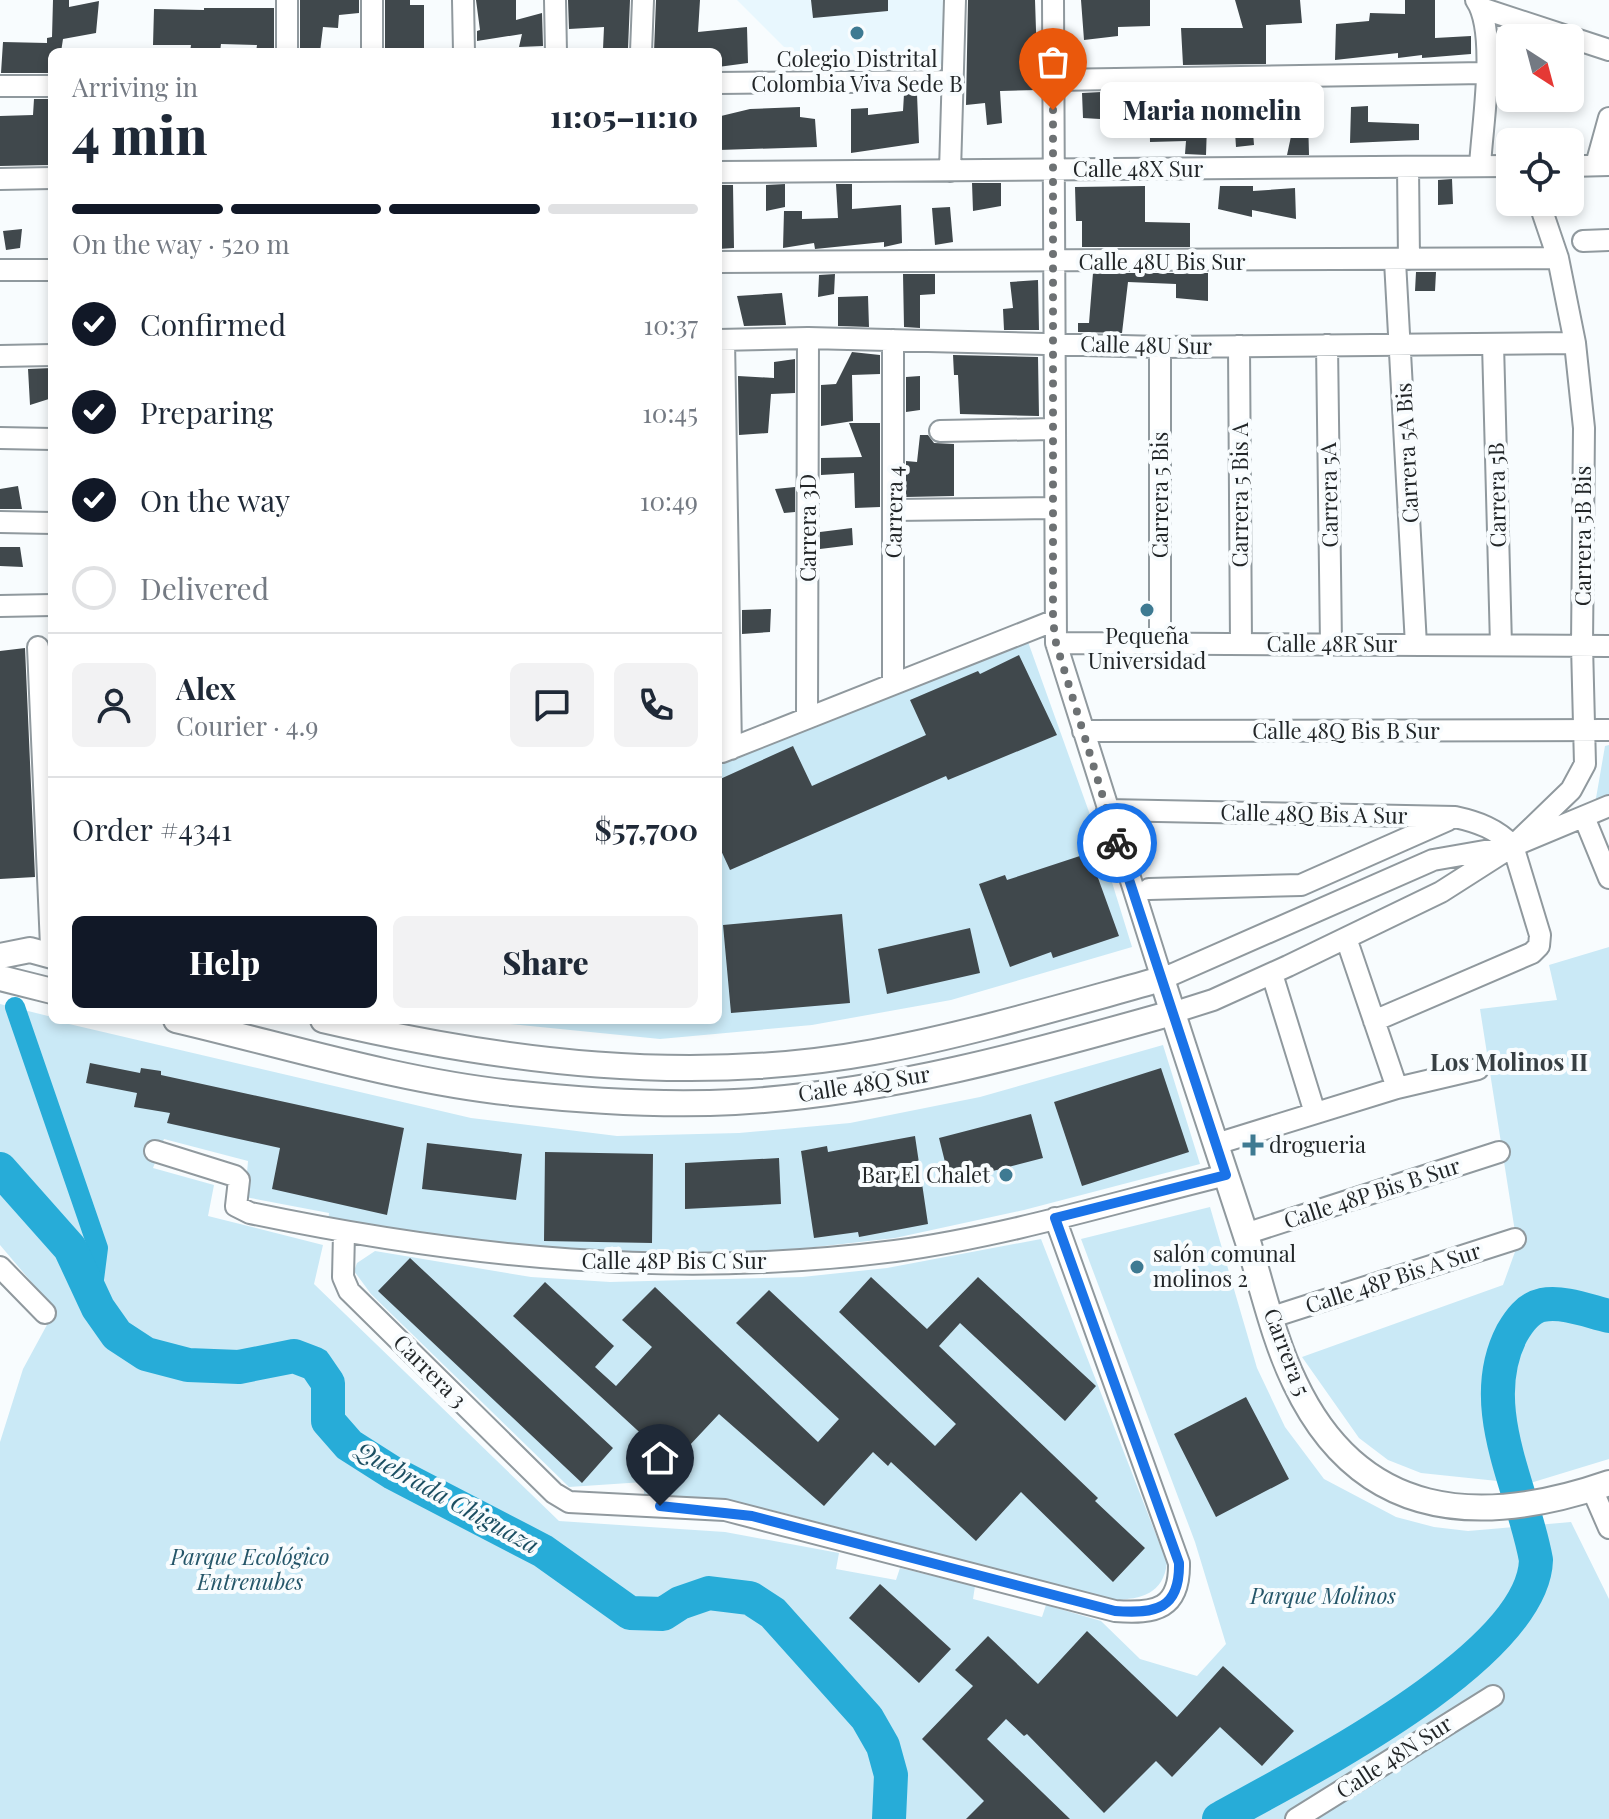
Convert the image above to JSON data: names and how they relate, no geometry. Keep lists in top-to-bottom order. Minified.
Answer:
{"streets":{"main road":["Calle 48Q Sur","Carrera 5"],"street":["Calle 48X Sur","Calle 48U Bis Sur","Calle 48U Sur","Carrera 5A Bis","Carrera 5 Bis","Carrera 5 Bis A","Carrera 5A","Carrera 5B","Carrera 4","Carrera 3D","Carrera 5B Bis","Calle 48R Sur","Calle 48Q Bis B Sur","Calle 48Q Bis A Sur","Calle 48P Bis B Sur","Calle 48P Bis C Sur","Calle 48P Bis A Sur","Carrera 3","Calle 48N Sur"]},"crossings":[["Calle 48X Sur","Carrera 5A Bis"],["Calle 48X Sur","Carrera 5"],["Calle 48U Bis Sur","Carrera 5A Bis"],["Calle 48U Bis Sur","Carrera 5B Bis"],["Calle 48U Bis Sur","Carrera 5"],["Calle 48U Sur","Carrera 5A Bis"],["Calle 48U Sur","Carrera 5 Bis"],["Calle 48U Sur","Carrera 5 Bis A"],["Calle 48U Sur","Carrera 5A"],["Calle 48U Sur","Carrera 5B"],["Calle 48U Sur","Carrera 4"],["Calle 48U Sur","Carrera 3D"],["Calle 48U Sur","Carrera 5B Bis"],["Calle 48U Sur","Carrera 5"],["Carrera 5A Bis","Calle 48R Sur"],["Carrera 5 Bis","Calle 48R Sur"],["Carrera 5 Bis A","Calle 48R Sur"],["Carrera 5A","Calle 48R Sur"],["Carrera 5B","Calle 48R Sur"],["Carrera 5B Bis","Calle 48R Sur"],["Carrera 5B Bis","Calle 48Q Bis B Sur"],["Carrera 5B Bis","Calle 48Q Bis A Sur"],["Carrera 5B Bis","Calle 48Q Sur"],["Calle 48R Sur","Carrera 5"],["Calle 48Q Bis B Sur","Carrera 5"],["Calle 48Q Bis A Sur","Calle 48Q Sur"],["Calle 48Q Bis A Sur","Carrera 5"],["Calle 48Q Sur","Carrera 5"],["Calle 48P Bis B Sur","Carrera 5"],["Calle 48P Bis C Sur","Carrera 5"],["Calle 48P Bis C Sur","Carrera 3"],["Calle 48P Bis A Sur","Carrera 5"]],"districts":["Los Molinos II"],"water":["Quebrada Chiguaza"],"parks":["Parque Ecológico Entrenubes","Parque Molinos"],"places":{"other":["Colegio Distrital Colombia Viva Sede B","Maria nomelin","Pequeña Universidad","Bar El Chalet","salón comunal molinos 2"],"health":["drogueria"]},"north":"bottom right","page":{"heading":["4 min","Arriving in","11:05–11:10"],"panel":["Alex","Courier · 4.9","Order #4341","$57,700"],"bubble":"Maria nomelin","bar":"On the way · 520 m","list":[["Confirmed","10:37"],["Preparing","10:45"],["On the way","10:49"],"Delivered"],"buttons":["Help","Share"]}}
